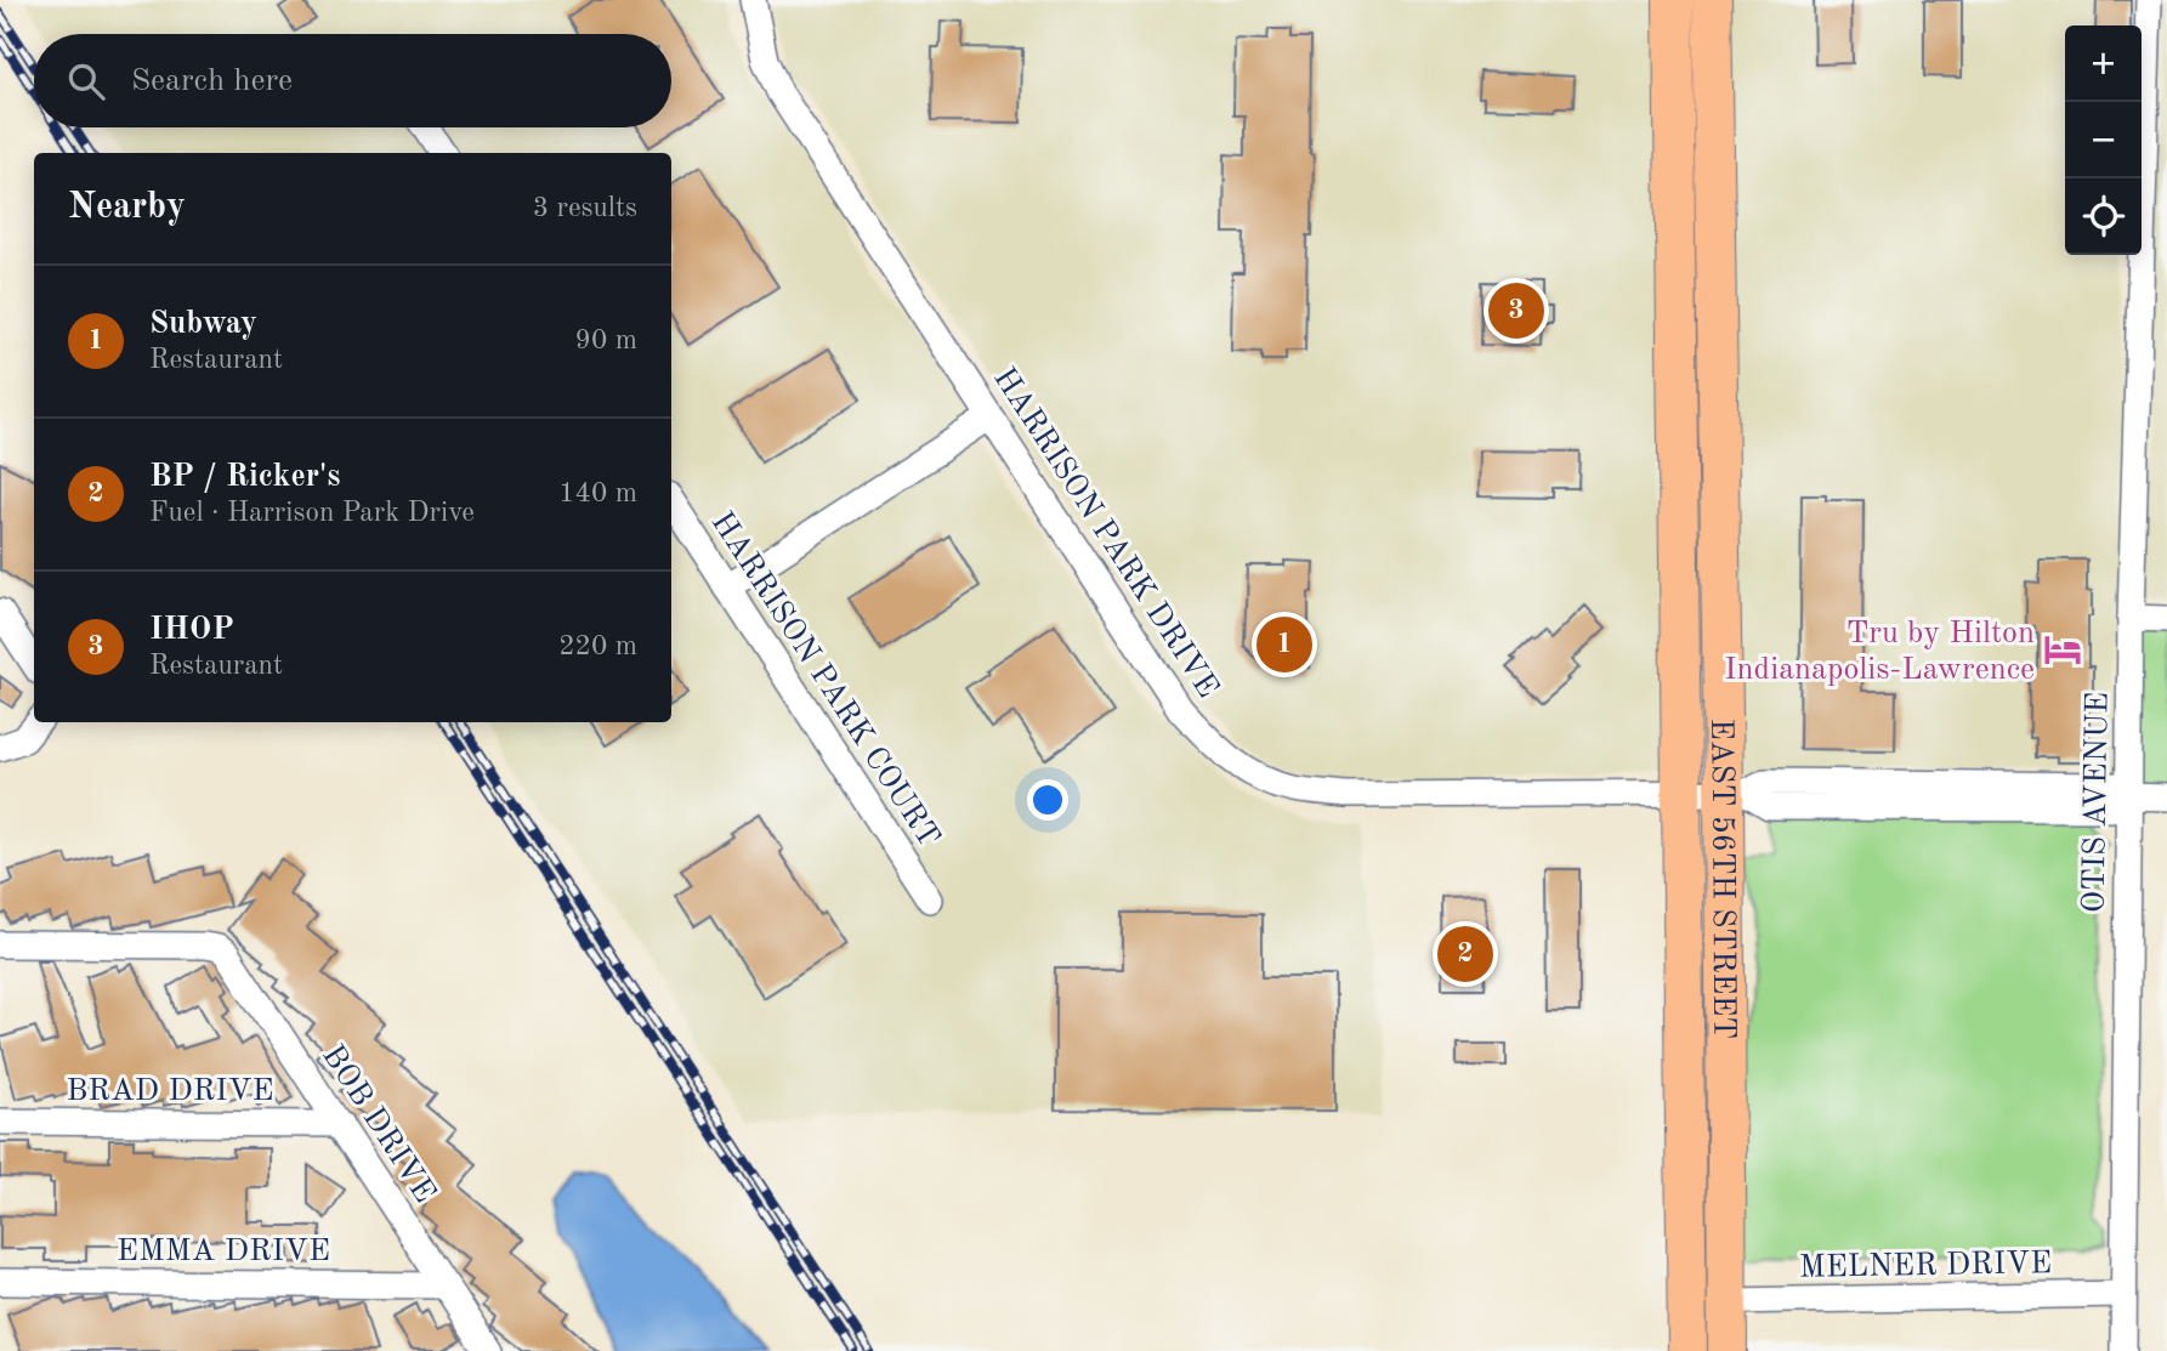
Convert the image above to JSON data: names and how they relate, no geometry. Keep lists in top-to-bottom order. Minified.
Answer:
{"streets":{"main road":["EAST 56TH STREET"],"street":["HARRISON PARK DRIVE","HARRISON PARK COURT","OTIS AVENUE","BRAD DRIVE","BOB DRIVE","EMMA DRIVE","MELNER DRIVE"]},"crossings":[["HARRISON PARK DRIVE","EAST 56TH STREET"],["OTIS AVENUE","MELNER DRIVE"],["EAST 56TH STREET","MELNER DRIVE"],["BRAD DRIVE","BOB DRIVE"],["BOB DRIVE","EMMA DRIVE"]],"places":{"hotel":["Tru by Hilton Indianapolis-Lawrence"]},"page":{"map_buttons":["+","−"],"search":"Search here","heading":["Nearby","3 results"],"list":[{"mark":"1","name":"Subway","note":"Restaurant","value":"90 m"},{"mark":"2","name":"BP / Ricker's","note":"Fuel · Harrison Park Drive","value":"140 m"},{"mark":"3","name":"IHOP","note":"Restaurant","value":"220 m"}],"pins":["3","1","2"]}}
